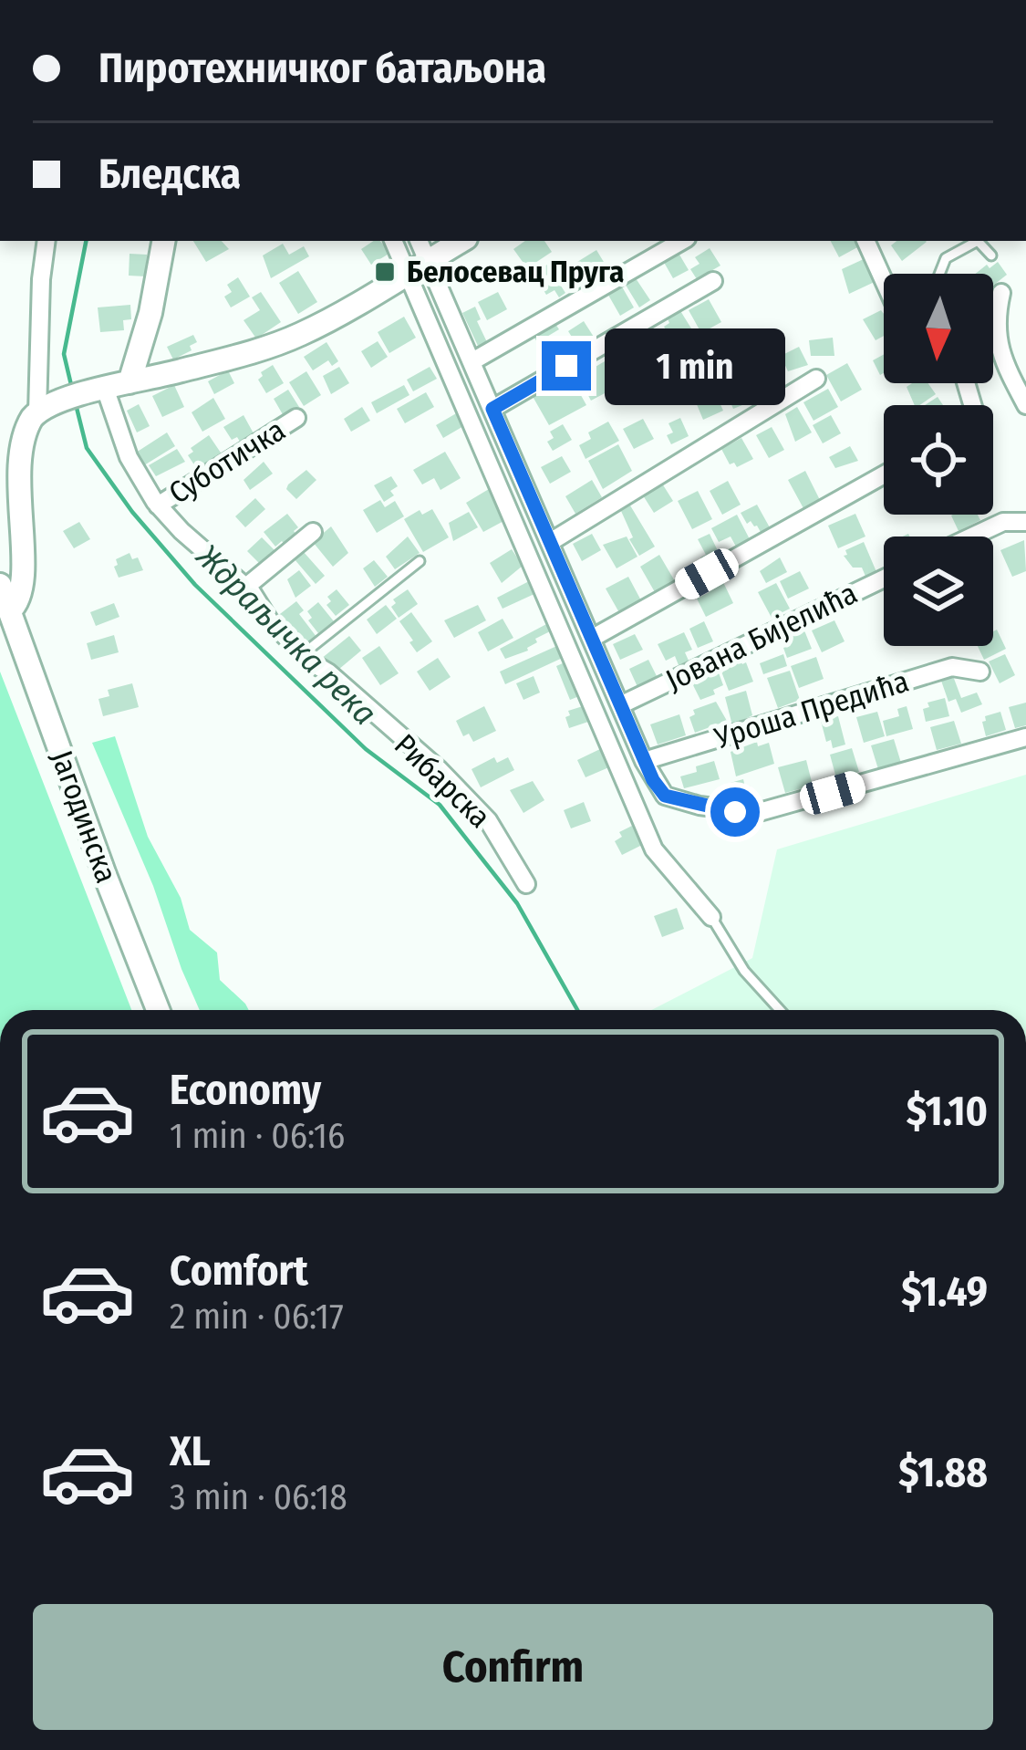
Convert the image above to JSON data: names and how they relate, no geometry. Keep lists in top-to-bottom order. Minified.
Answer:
{"streets":{"street":["Суботичка","Јована Бијелића","Уроша Предића","Рибарска","Јагодинска"]},"crossings":[["Суботичка","Рибарска"]],"water":["Ждраљичка река"],"places":{"transit":["Белосевац Пруга"]},"north":"bottom","page":{"banner":["Пиротехничког батаљона","Бледска"],"bubble":"1 min","list":[{"name":"Economy","note":"1 min · 06:16","value":"$1.10"},{"name":"Comfort","note":"2 min · 06:17","value":"$1.49"},{"name":"XL","note":"3 min · 06:18","value":"$1.88"}],"buttons":"Confirm"}}
